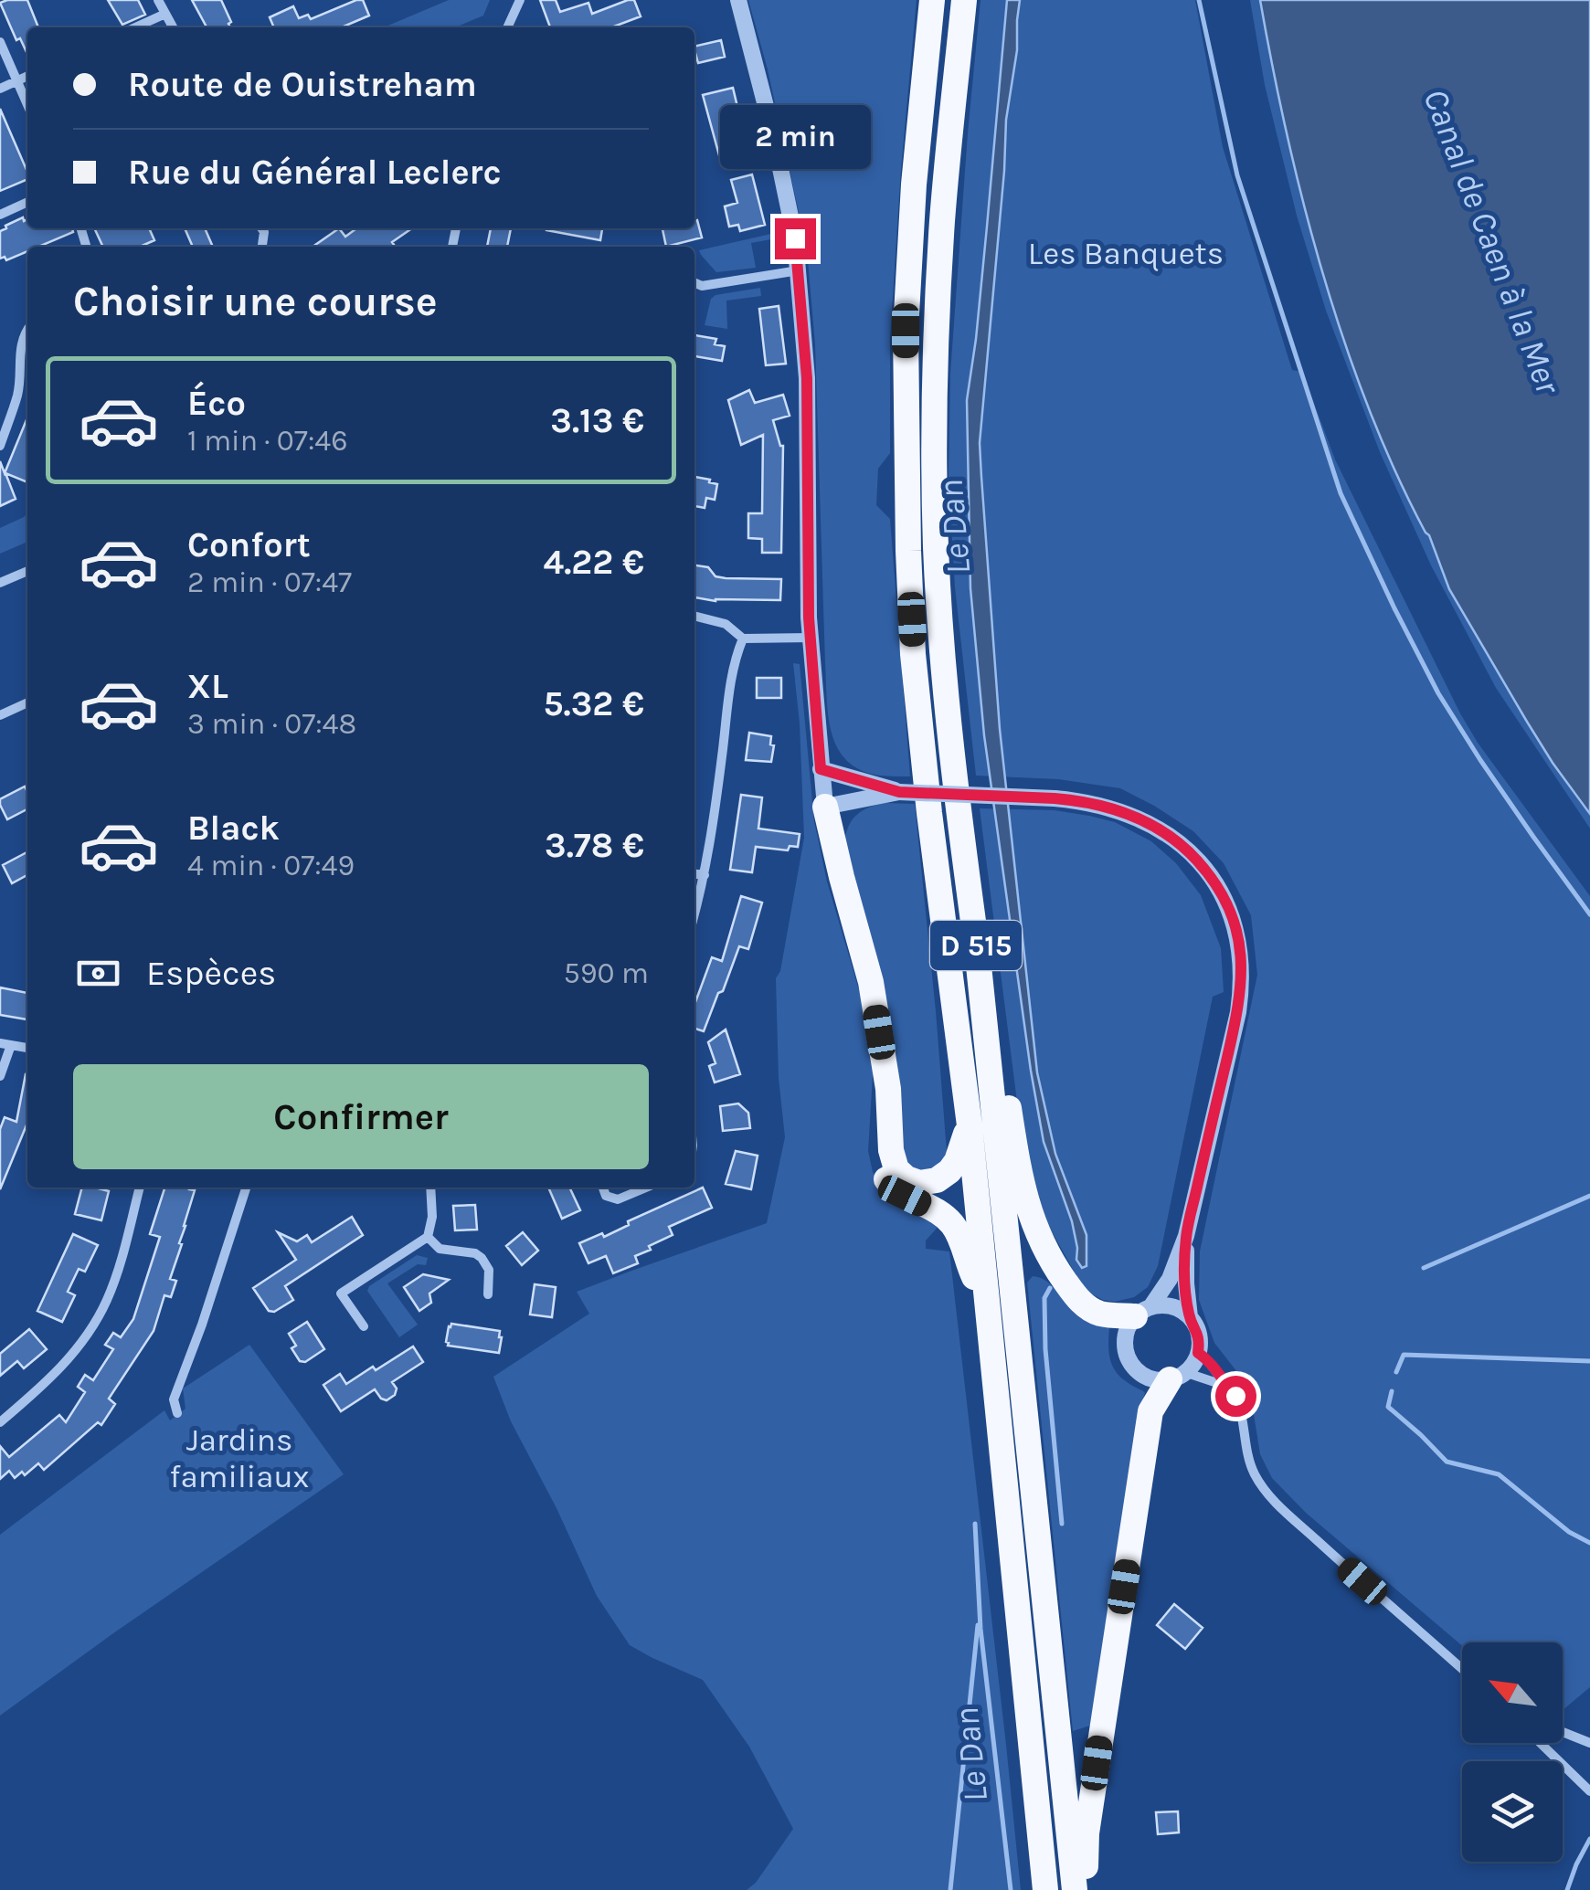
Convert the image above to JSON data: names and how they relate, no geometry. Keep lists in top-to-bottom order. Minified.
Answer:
{"streets":{"highway":["D 515"]},"water":["Canal de Caen à la Mer","Le Dan"],"parks":["Les Banquets","Jardins familiaux"],"north":"top left","page":{"banner":["Route de Ouistreham","Rue du Général Leclerc"],"bubble":"2 min","heading":"Choisir une course","list":[{"name":"Éco","note":"1 min · 07:46","value":"3.13 €"},{"name":"Confort","note":"2 min · 07:47","value":"4.22 €"},{"name":"XL","note":"3 min · 07:48","value":"5.32 €"},{"name":"Black","note":"4 min · 07:49","value":"3.78 €"}],"pay":["Espèces","590 m"],"buttons":"Confirmer"}}
